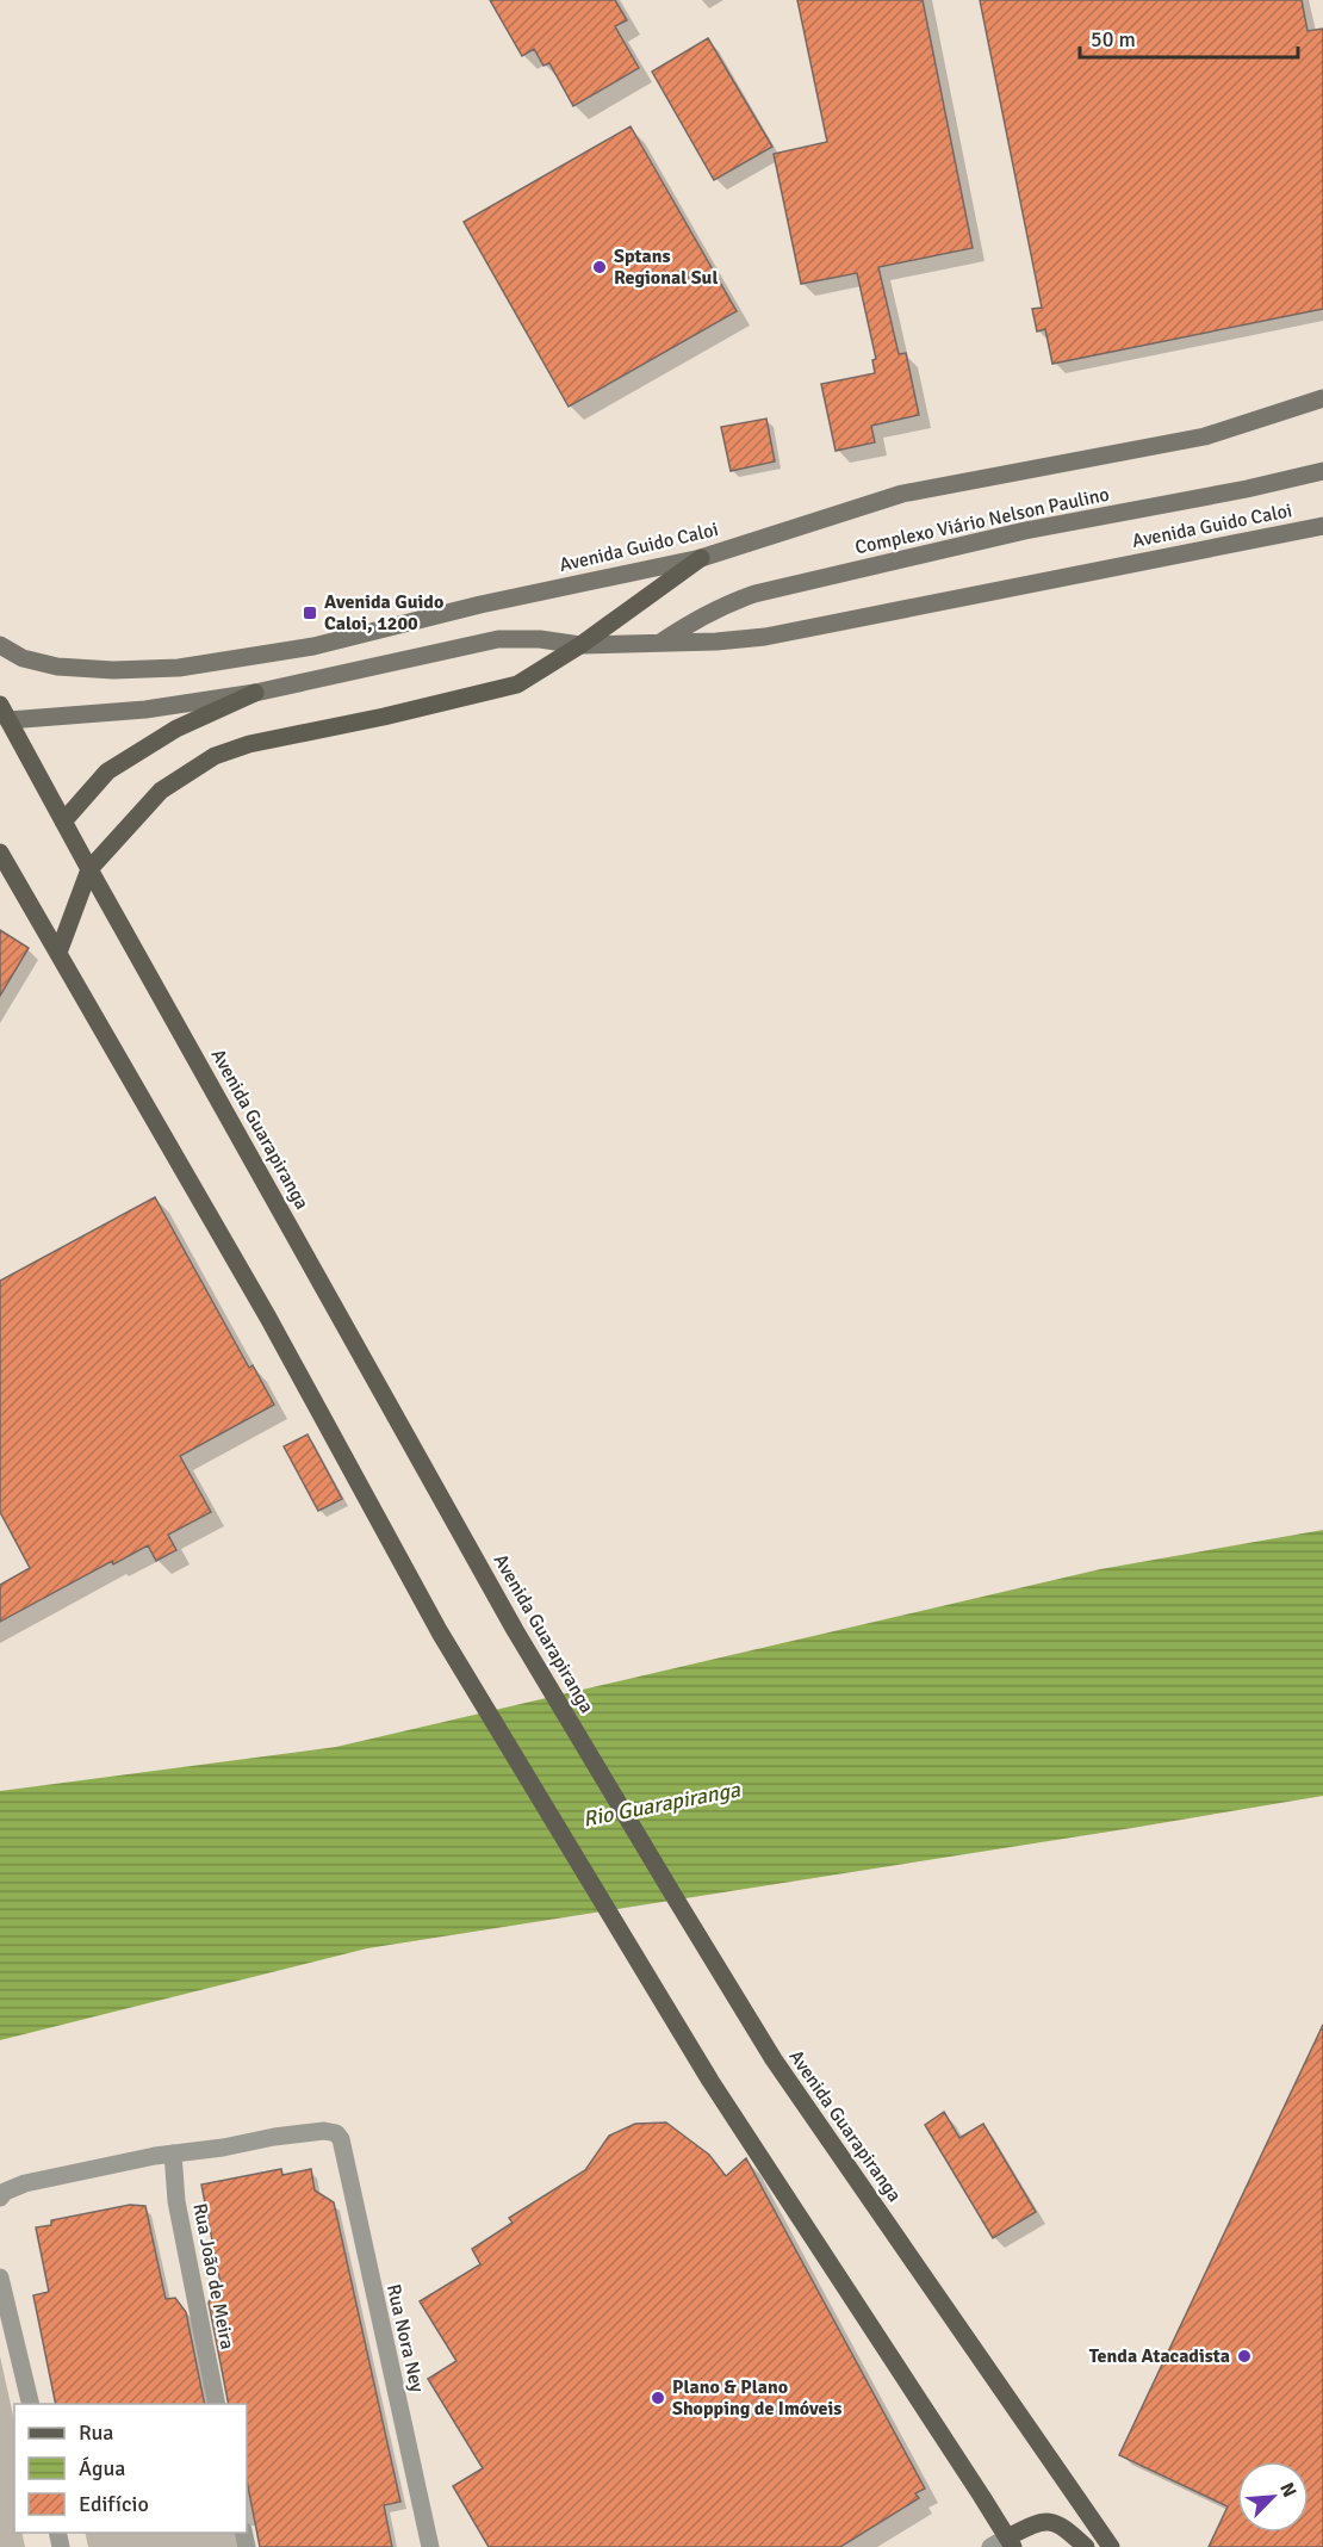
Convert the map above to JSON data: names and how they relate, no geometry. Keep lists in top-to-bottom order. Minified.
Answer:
{"streets":{"main road":["Complexo Viário Nelson Paulino","Avenida Guido Caloi","Avenida Guarapiranga"],"street":["Rua João de Meira","Rua Nora Ney"]},"crossings":[["Complexo Viário Nelson Paulino","Avenida Guido Caloi"],["Avenida Guido Caloi","Avenida Guarapiranga"],["Rua João de Meira","Rua Nora Ney"]],"water":["Rio Guarapiranga"],"places":{"other":["Sptans Regional Sul","Tenda Atacadista","Plano & Plano Shopping de Imóveis"],"transit":["Avenida Guido Caloi, 1200"]},"legend":["Rua","Água","Edifício"],"scale_bar":"50 m","north":"top right"}
